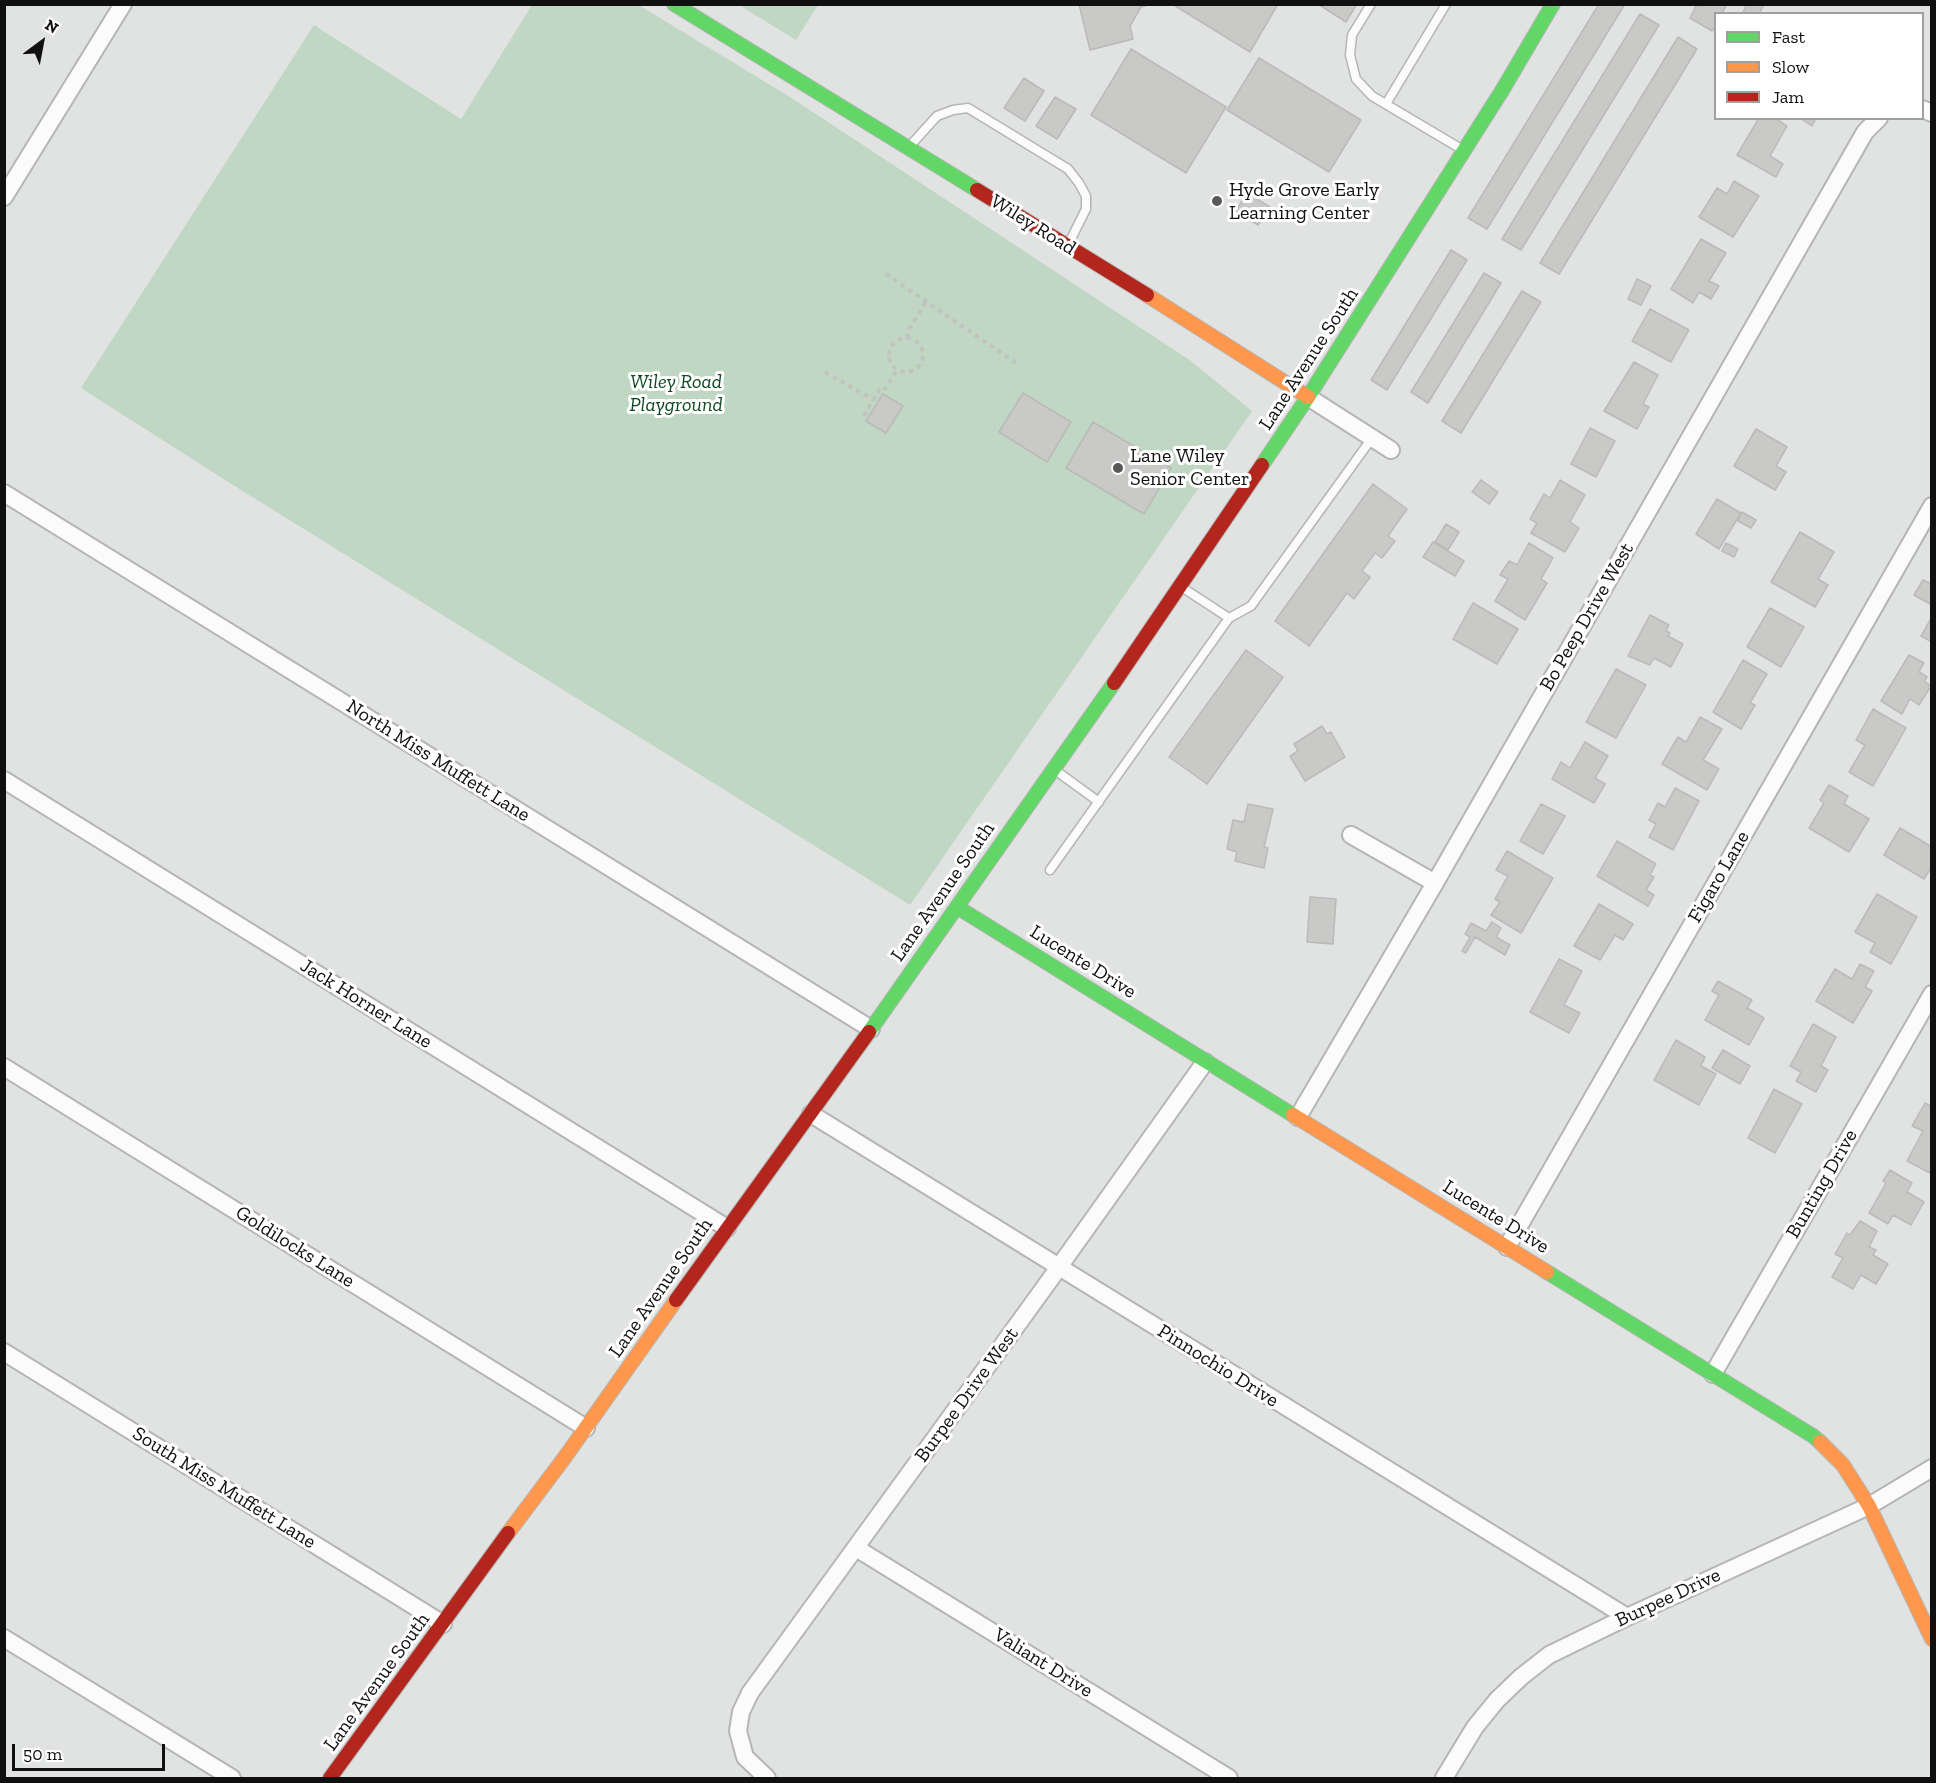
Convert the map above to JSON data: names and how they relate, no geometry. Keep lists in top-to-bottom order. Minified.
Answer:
{"streets":{"main road":["Wiley Road","Lane Avenue South","Lucente Drive"],"street":["Bo Peep Drive West","North Miss Muffett Lane","Figaro Lane","Jack Horner Lane","Bunting Drive","Goldilocks Lane","Pinnochio Drive","Burpee Drive West","South Miss Muffett Lane","Burpee Drive","Valiant Drive"]},"crossings":[["Wiley Road","Lane Avenue South"],["Lane Avenue South","North Miss Muffett Lane"],["Lane Avenue South","Lucente Drive"],["Lane Avenue South","Jack Horner Lane"],["Lane Avenue South","Goldilocks Lane"],["Lane Avenue South","Pinnochio Drive"],["Lane Avenue South","South Miss Muffett Lane"],["Bo Peep Drive West","Lucente Drive"],["Figaro Lane","Lucente Drive"],["Lucente Drive","Bunting Drive"],["Lucente Drive","Burpee Drive West"],["Lucente Drive","Burpee Drive"],["Pinnochio Drive","Burpee Drive West"],["Pinnochio Drive","Burpee Drive"],["Burpee Drive West","Valiant Drive"]],"parks":["Wiley Road Playground"],"places":["Hyde Grove Early Learning Center","Lane Wiley Senior Center"],"legend":["Fast","Slow","Jam"],"scale_bar":"50 m","north":"top right"}
